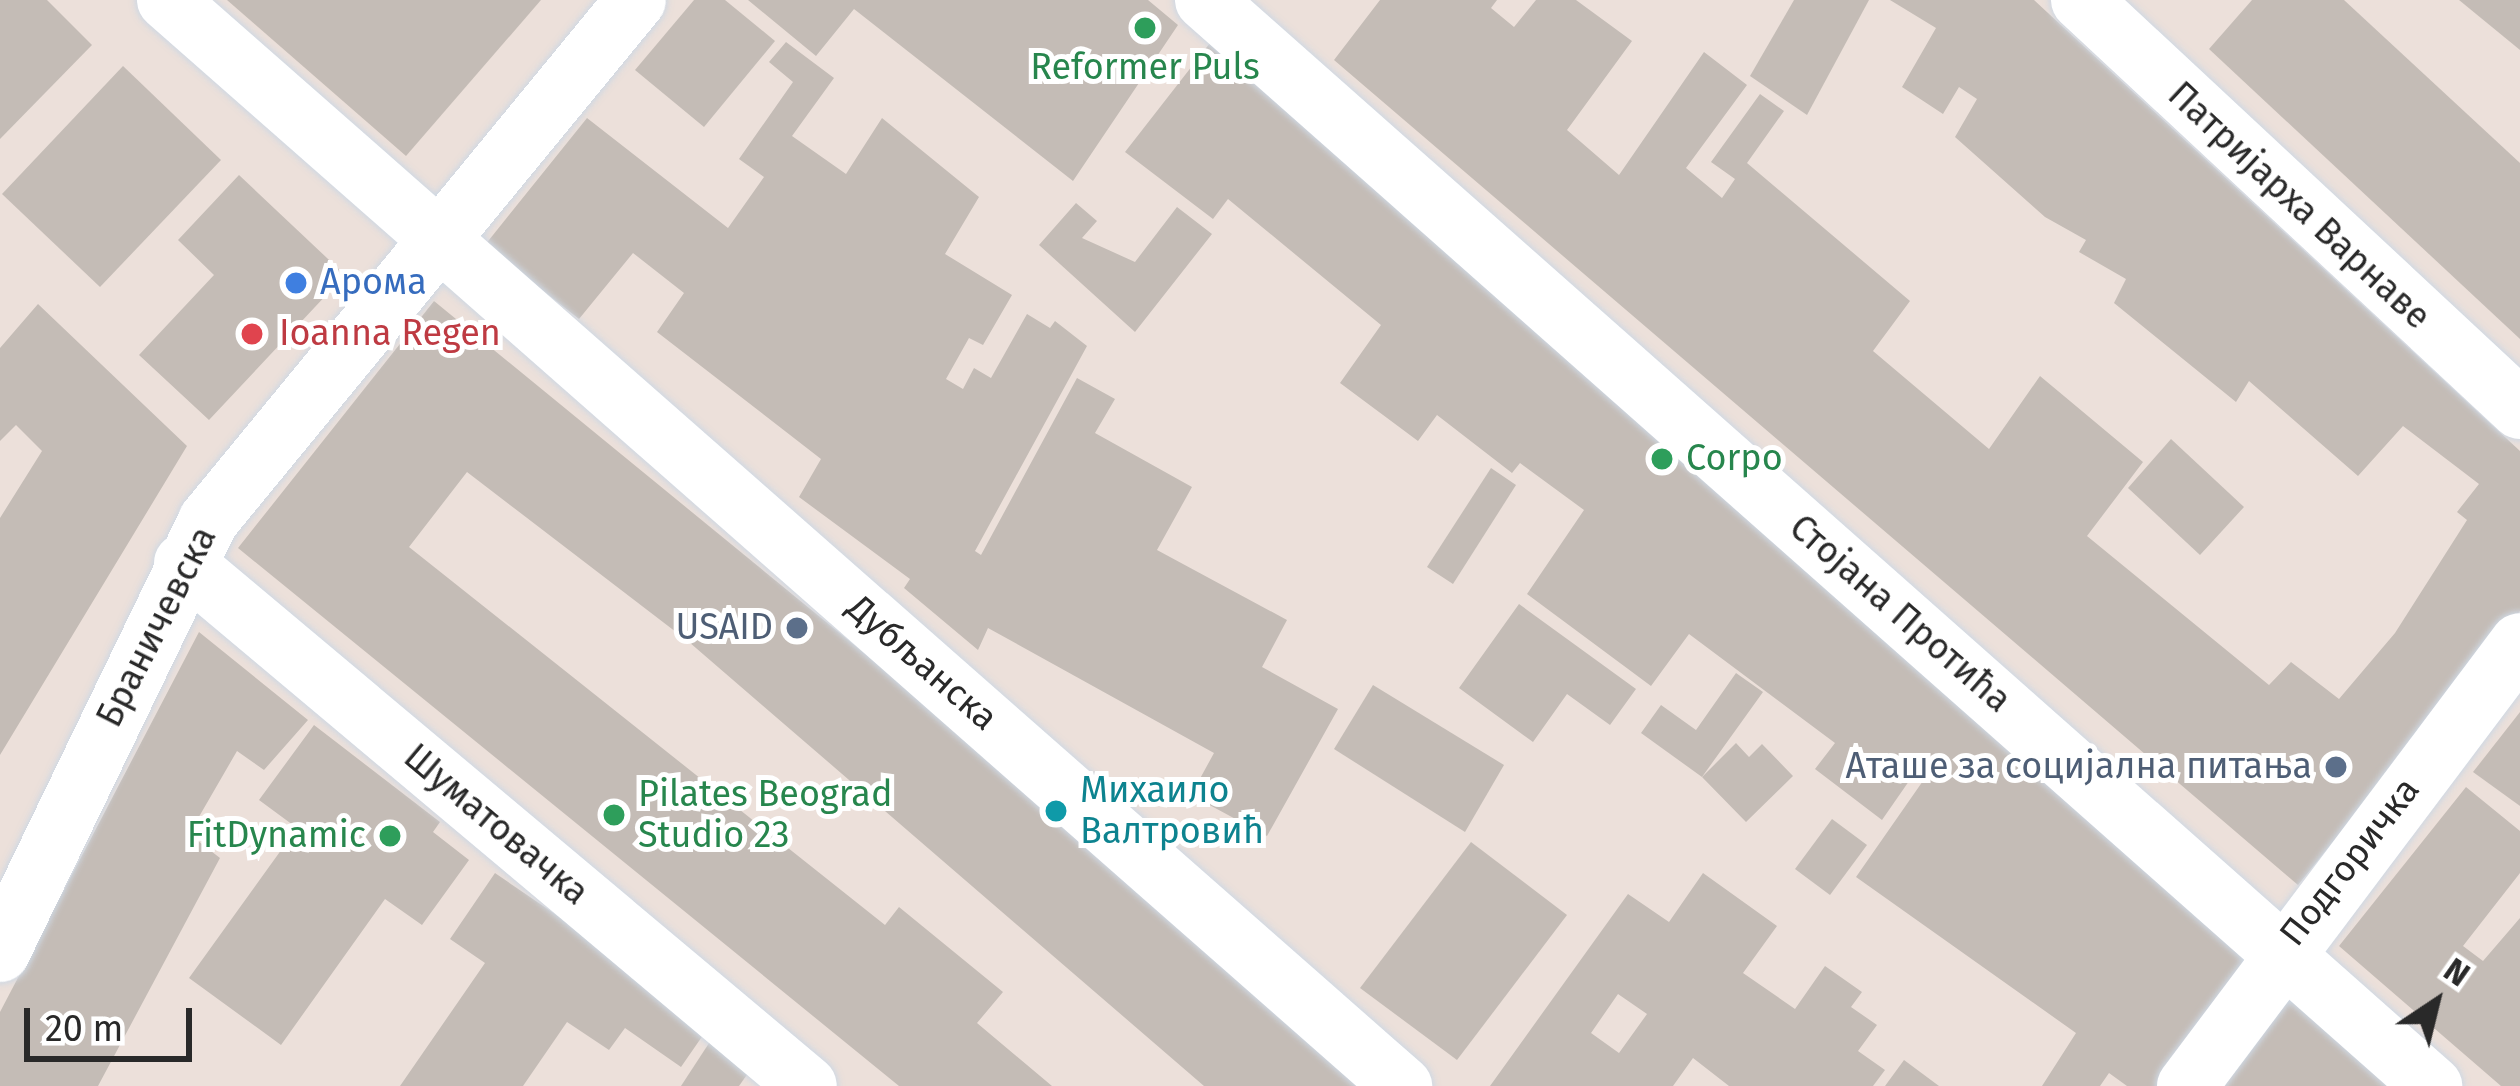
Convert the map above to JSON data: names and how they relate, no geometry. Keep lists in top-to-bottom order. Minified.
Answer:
{"streets":{"street":["Патријарха Варнаве","Стојана Протића","Браничевска","Дубљанска","Шуматовачка","Подгоричка"]},"crossings":[["Стојана Протића","Подгоричка"],["Браничевска","Дубљанска"],["Браничевска","Шуматовачка"]],"places":["Reformer Puls","Арома","Ioanna Regen","Corpo","USAID","Аташе за социјална питања","Михаило Валтровић","Pilates Beograd Studio 23","FitDynamic"],"scale_bar":"20 m","north":"top right"}
